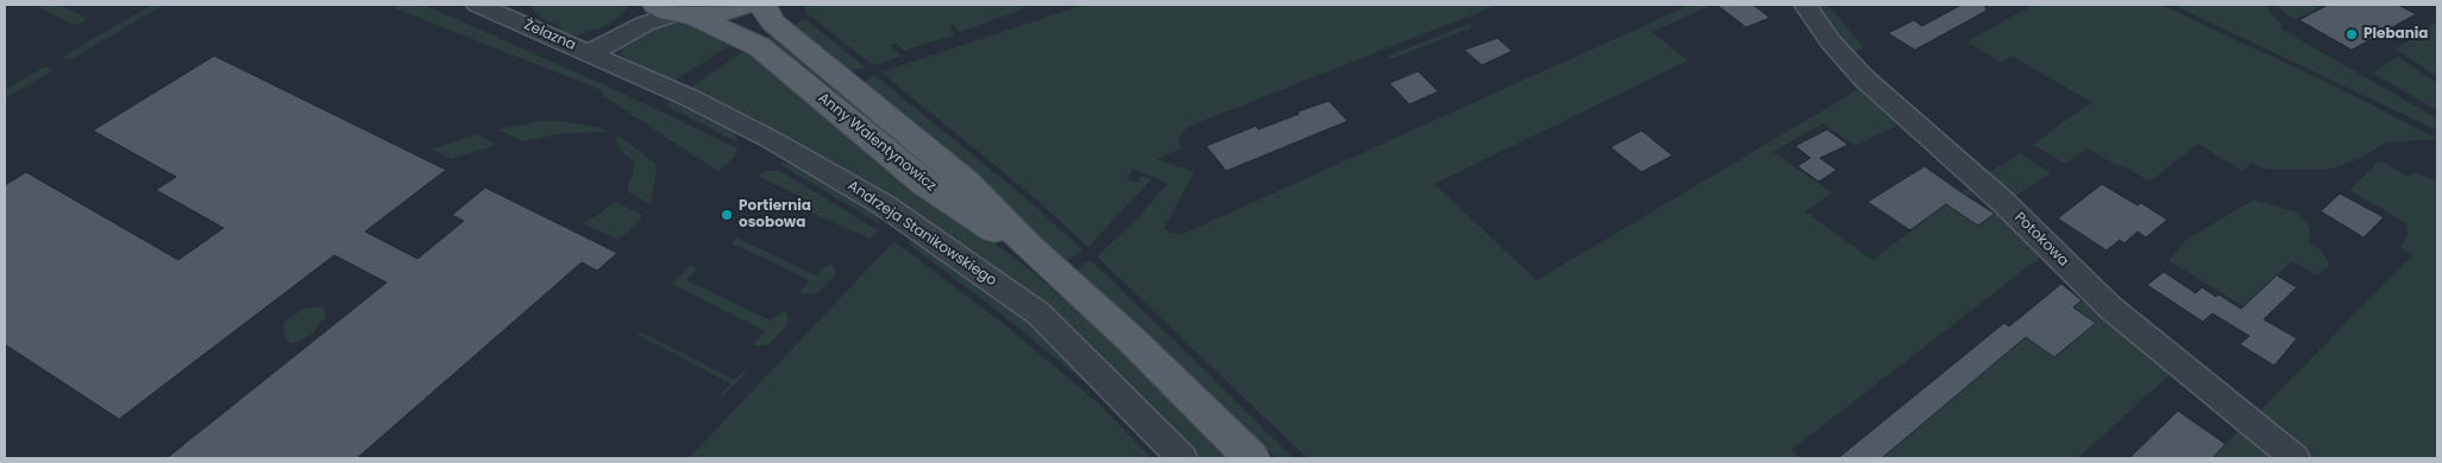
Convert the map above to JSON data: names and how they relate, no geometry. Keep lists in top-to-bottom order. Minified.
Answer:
{"streets":{"main road":["Anny Walentynowicz"],"street":["Żelazna","Andrzeja Stanikowskiego","Potokowa"]},"crossings":[["Żelazna","Andrzeja Stanikowskiego"]],"places":["Plebania","Portiernia osobowa"]}
